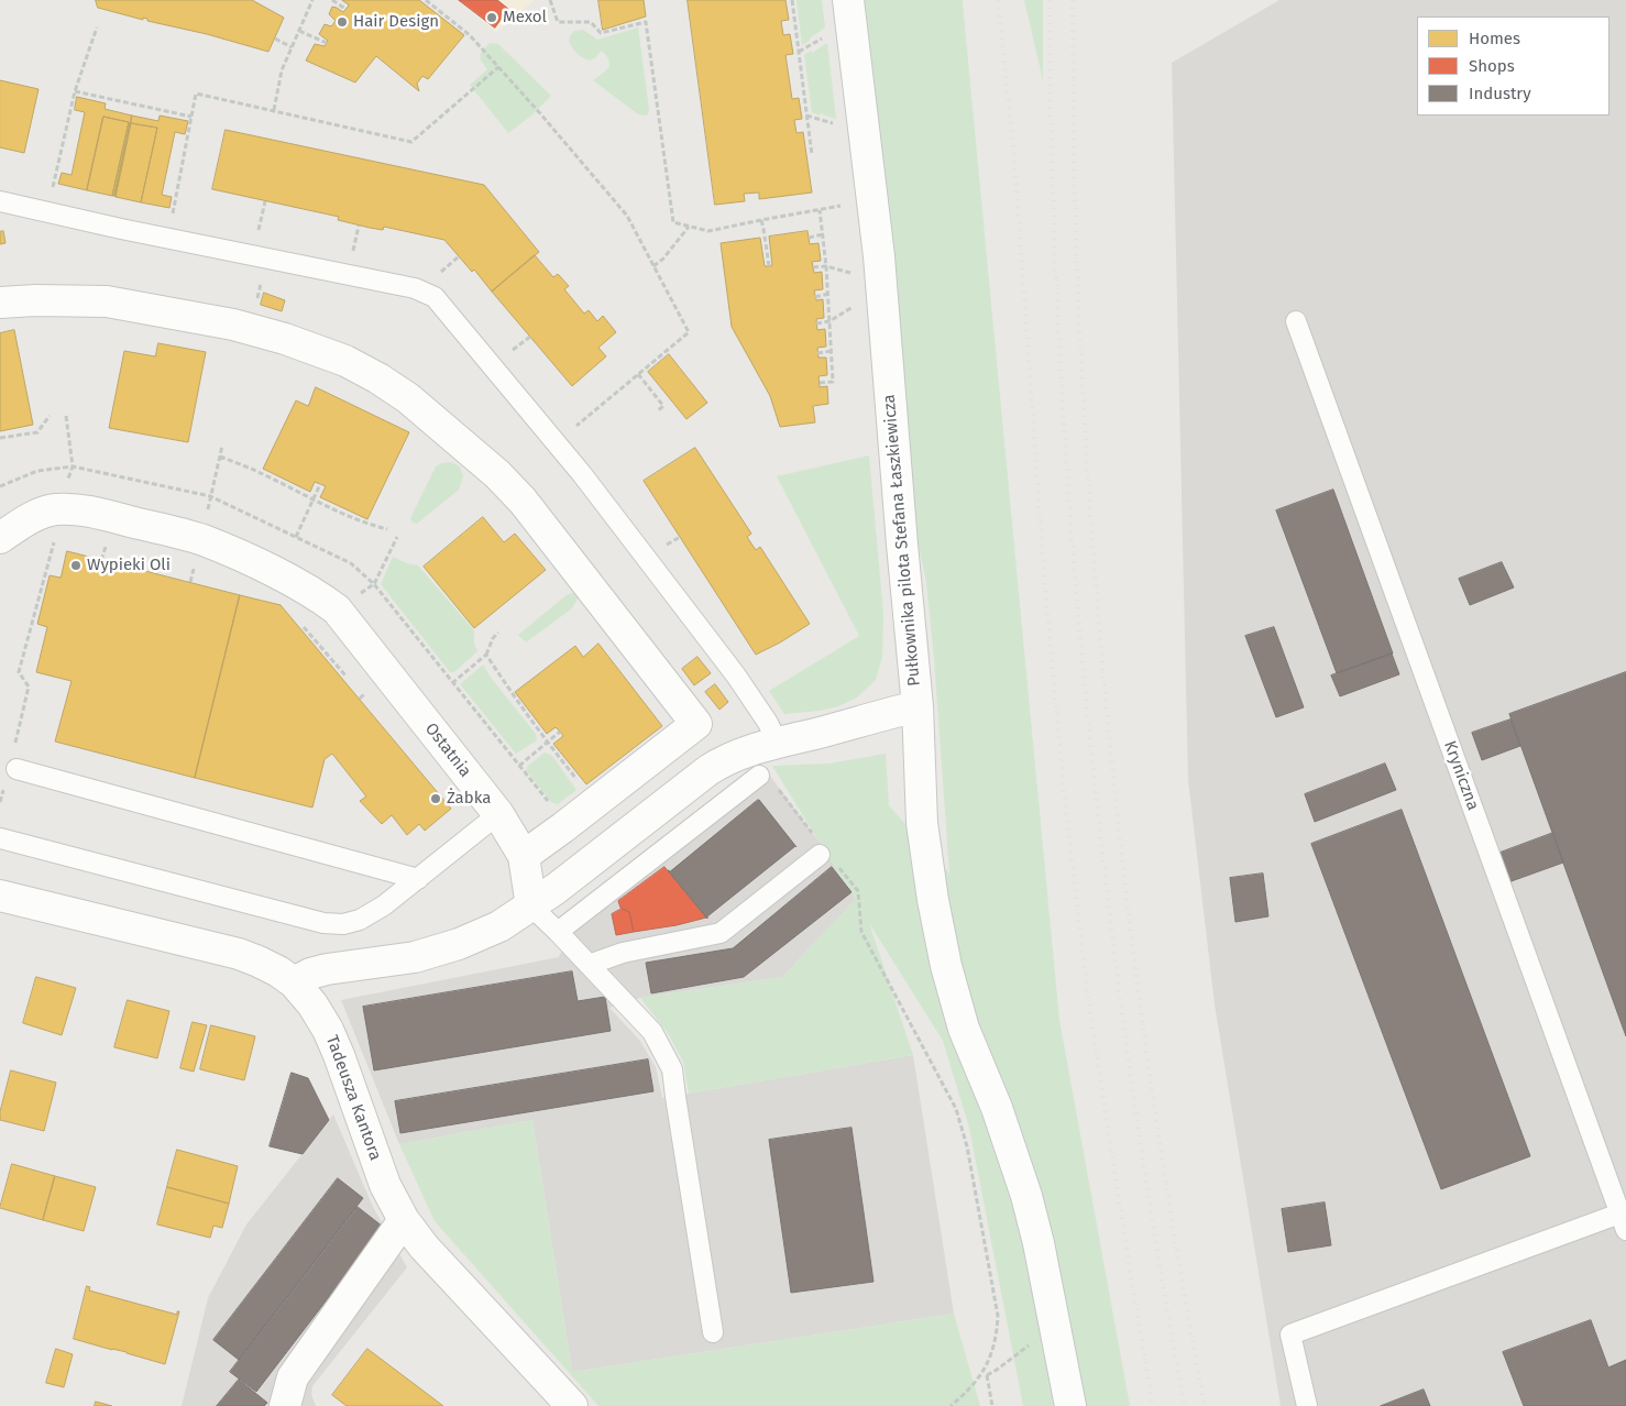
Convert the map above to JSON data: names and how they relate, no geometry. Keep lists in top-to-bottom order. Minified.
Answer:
{"streets":{"street":["Pułkownika pilota Stefana Łaszkiewicza","Ostatnia","Tadeusza Kantora"],"lane":["Kryniczna"]},"crossings":[["Pułkownika pilota Stefana Łaszkiewicza","Ostatnia"]],"places":["Mexol","Hair Design","Wypieki Oli","Żabka"],"legend":["Homes","Shops","Industry"]}
